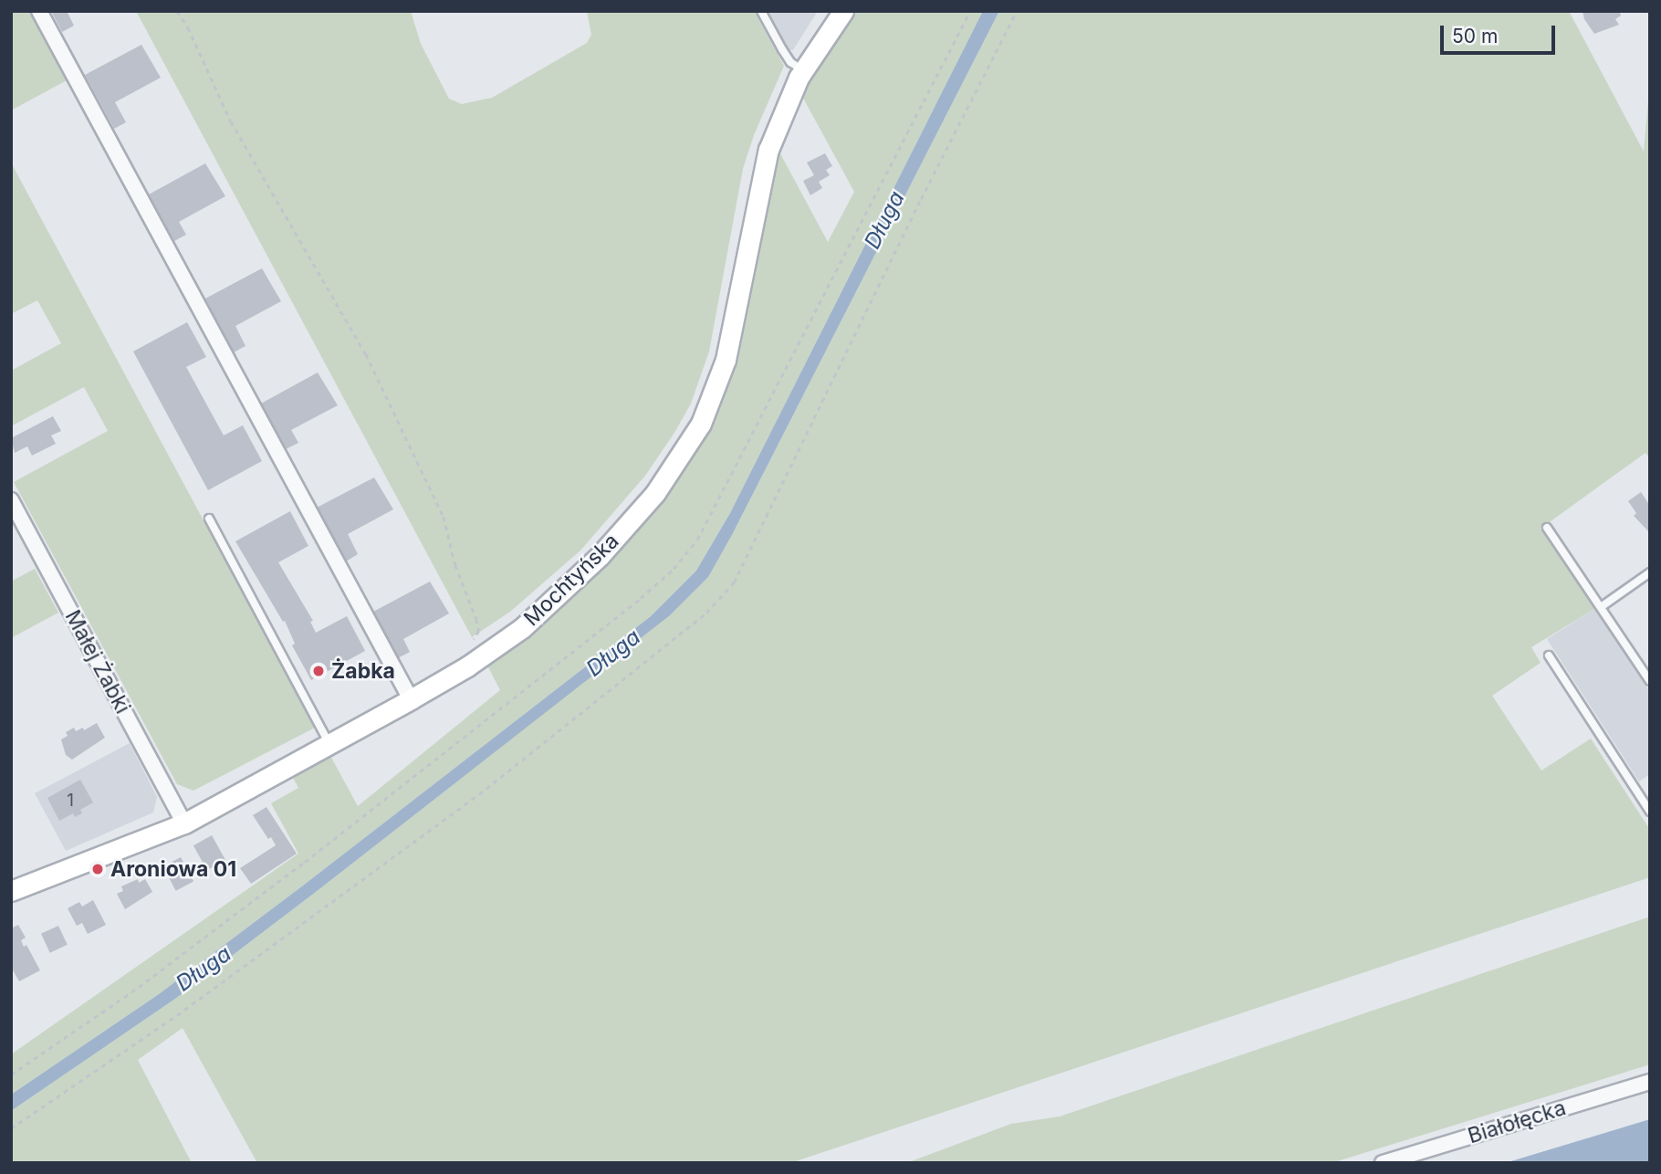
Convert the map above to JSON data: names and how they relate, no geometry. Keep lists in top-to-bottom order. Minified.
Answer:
{"streets":{"street":["Mochtyńska","Małej Żabki","Białołęcka"]},"crossings":[["Mochtyńska","Małej Żabki"]],"water":["Długa"],"places":["Żabka","Aroniowa 01"],"house_numbers":["1"],"scale_bar":"50 m"}
